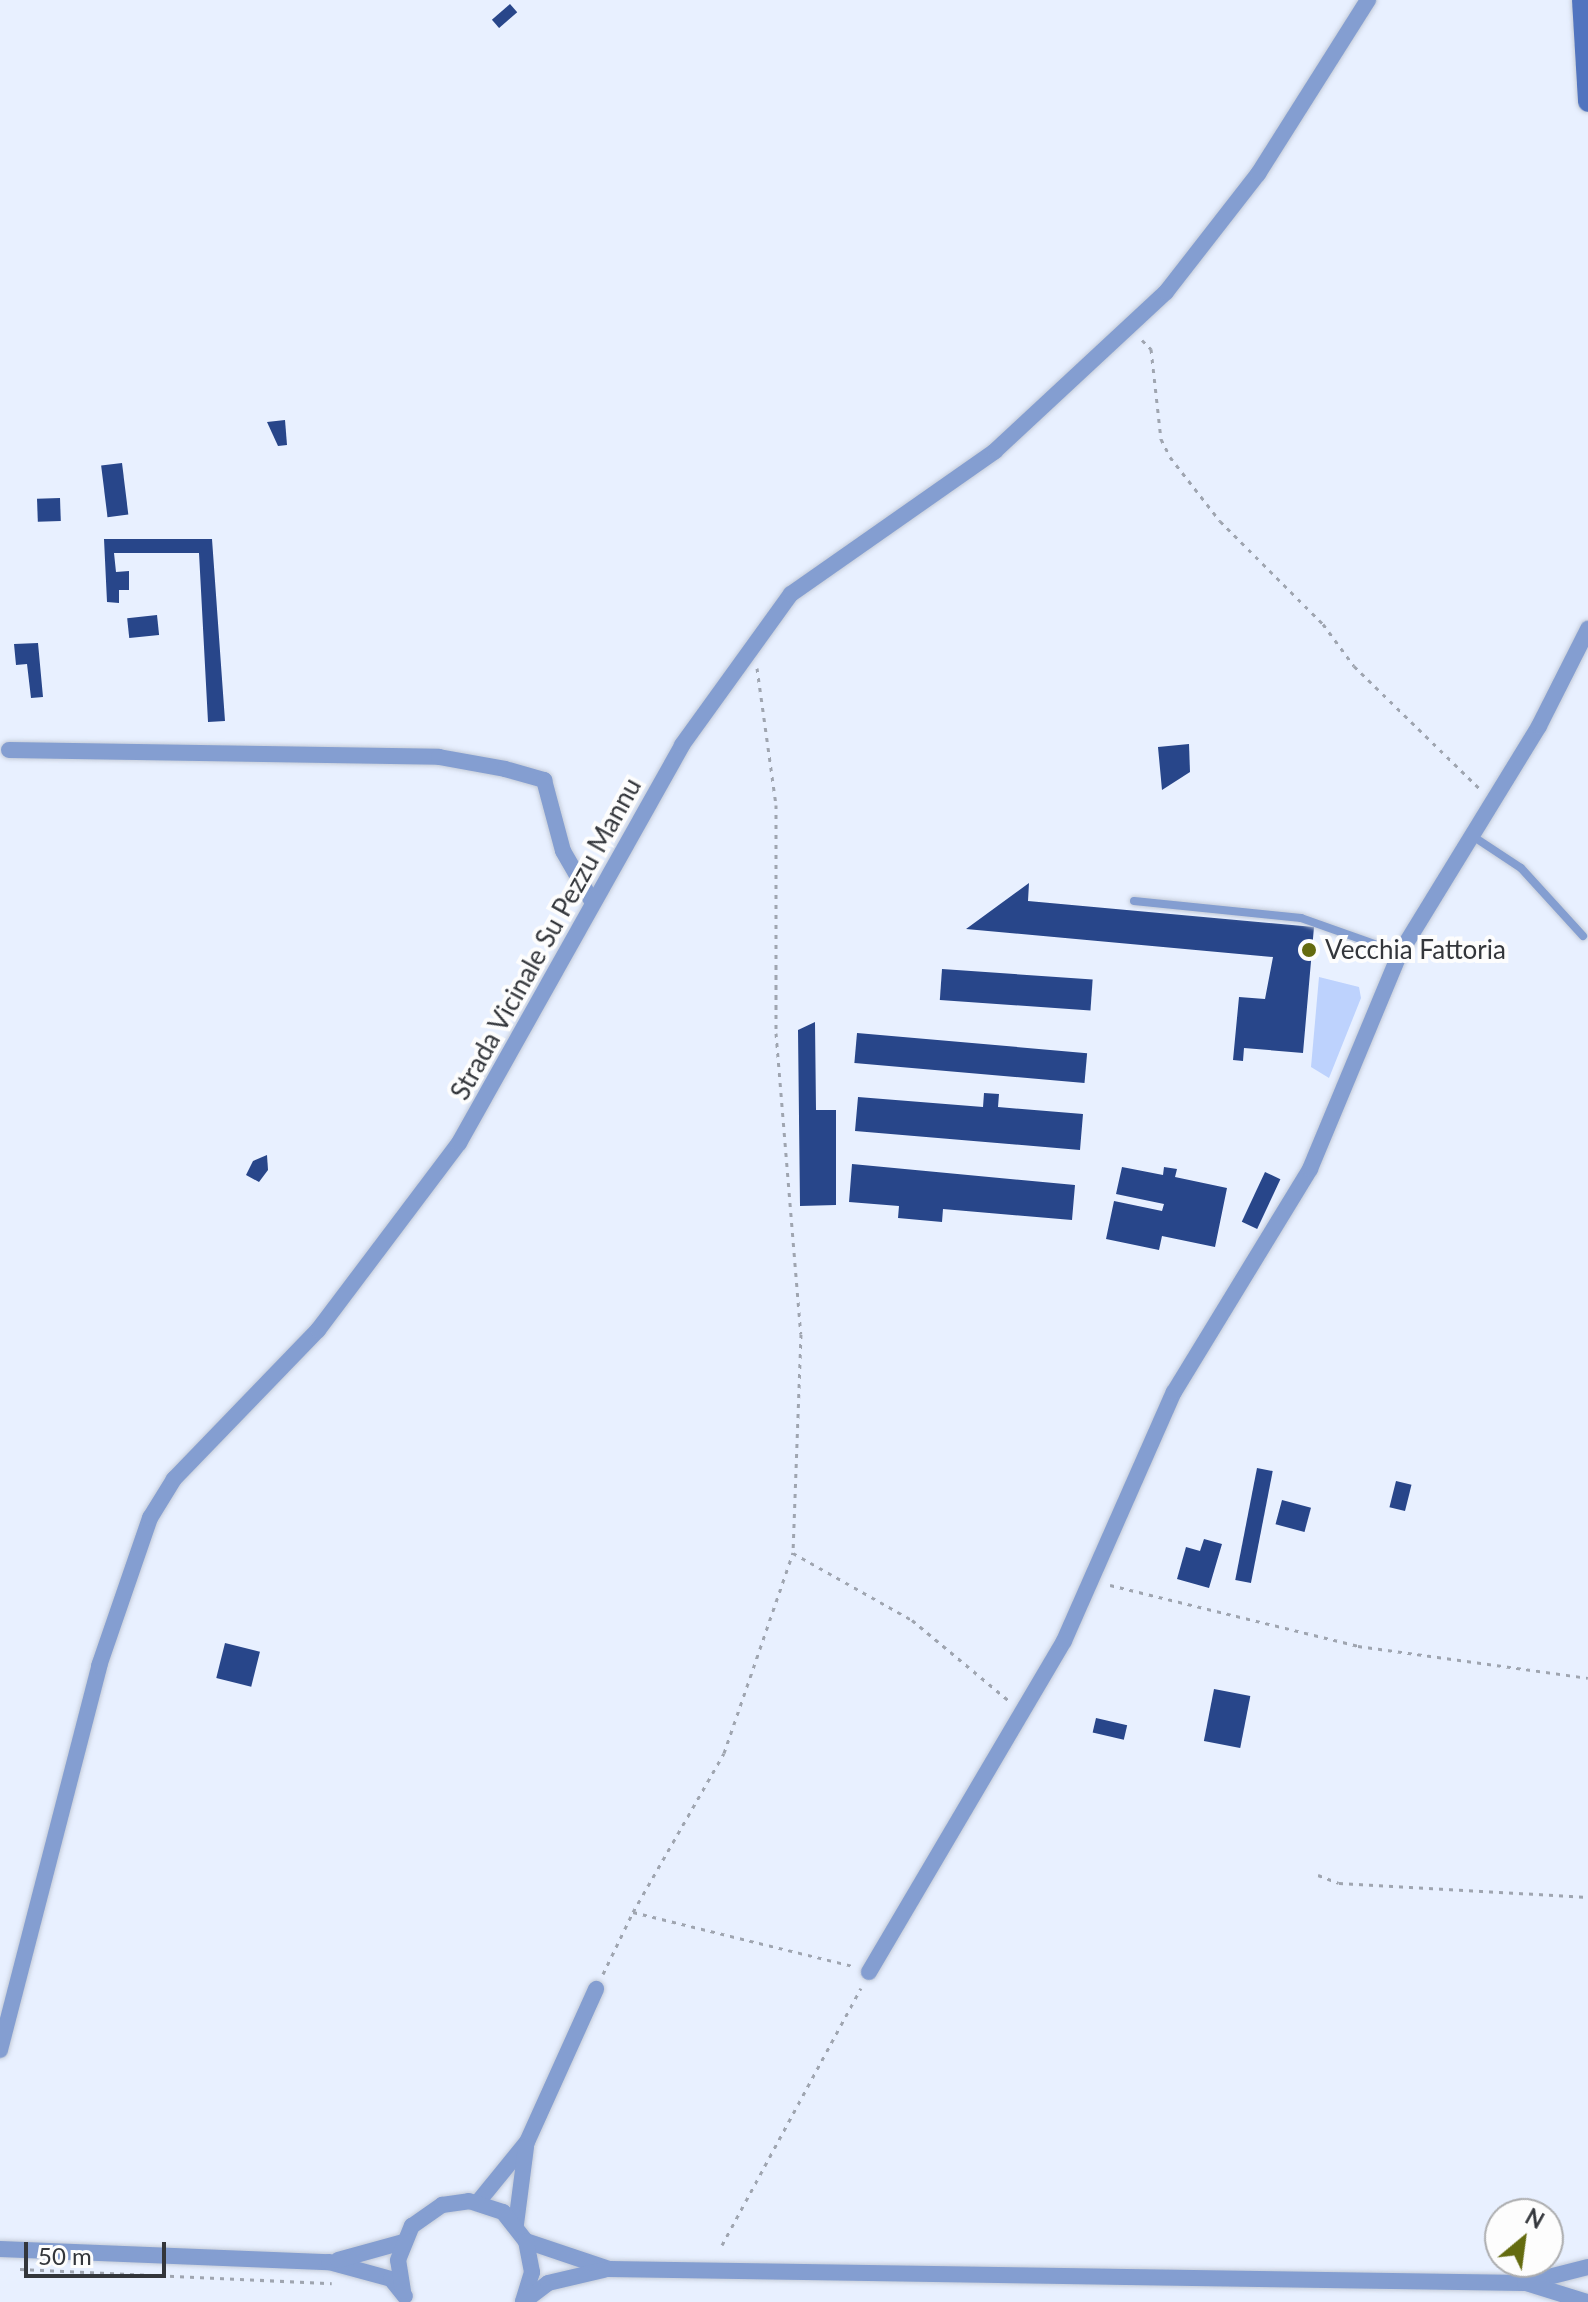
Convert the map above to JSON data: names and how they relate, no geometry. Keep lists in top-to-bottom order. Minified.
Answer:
{"streets":{"street":["Strada Vicinale Su Pezzu Mannu"]},"places":["Vecchia Fattoria"],"scale_bar":"50 m","north":"top right"}
